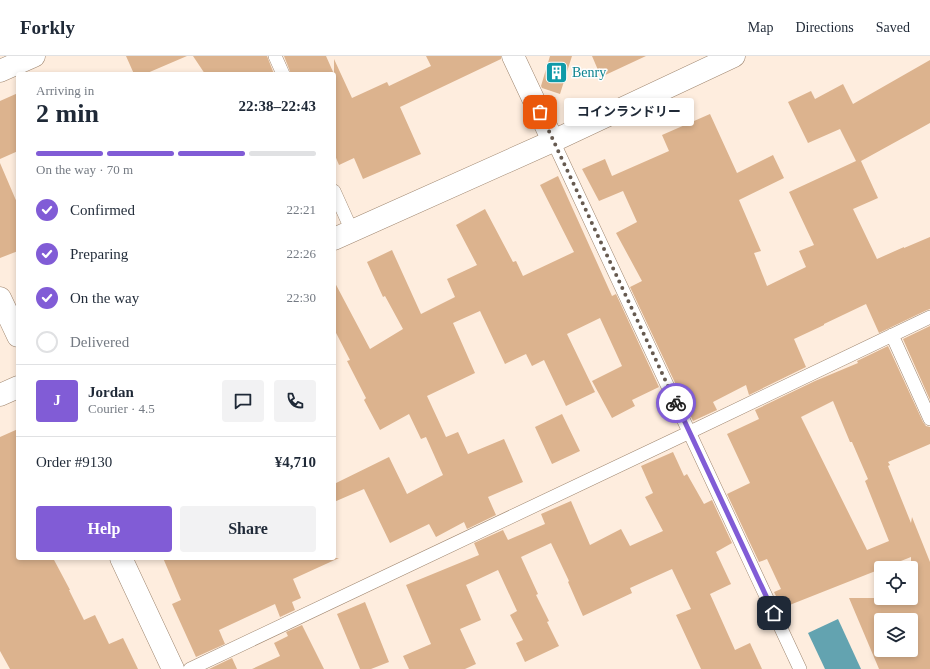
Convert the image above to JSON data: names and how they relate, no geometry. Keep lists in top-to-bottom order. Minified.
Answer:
{"places":{"building":["Benry"],"other":["コインランドリー"]},"page":{"header":"Forkly","nav":["Map","Directions","Saved"],"heading":["2 min","Arriving in","22:38–22:43"],"panel":["Jordan","Courier · 4.5","Order #9130","¥4,710"],"bubble":"コインランドリー","bar":"On the way · 70 m","list":[["Confirmed","22:21"],["Preparing","22:26"],["On the way","22:30"],"Delivered"],"round":"J","buttons":["Help","Share"]}}
